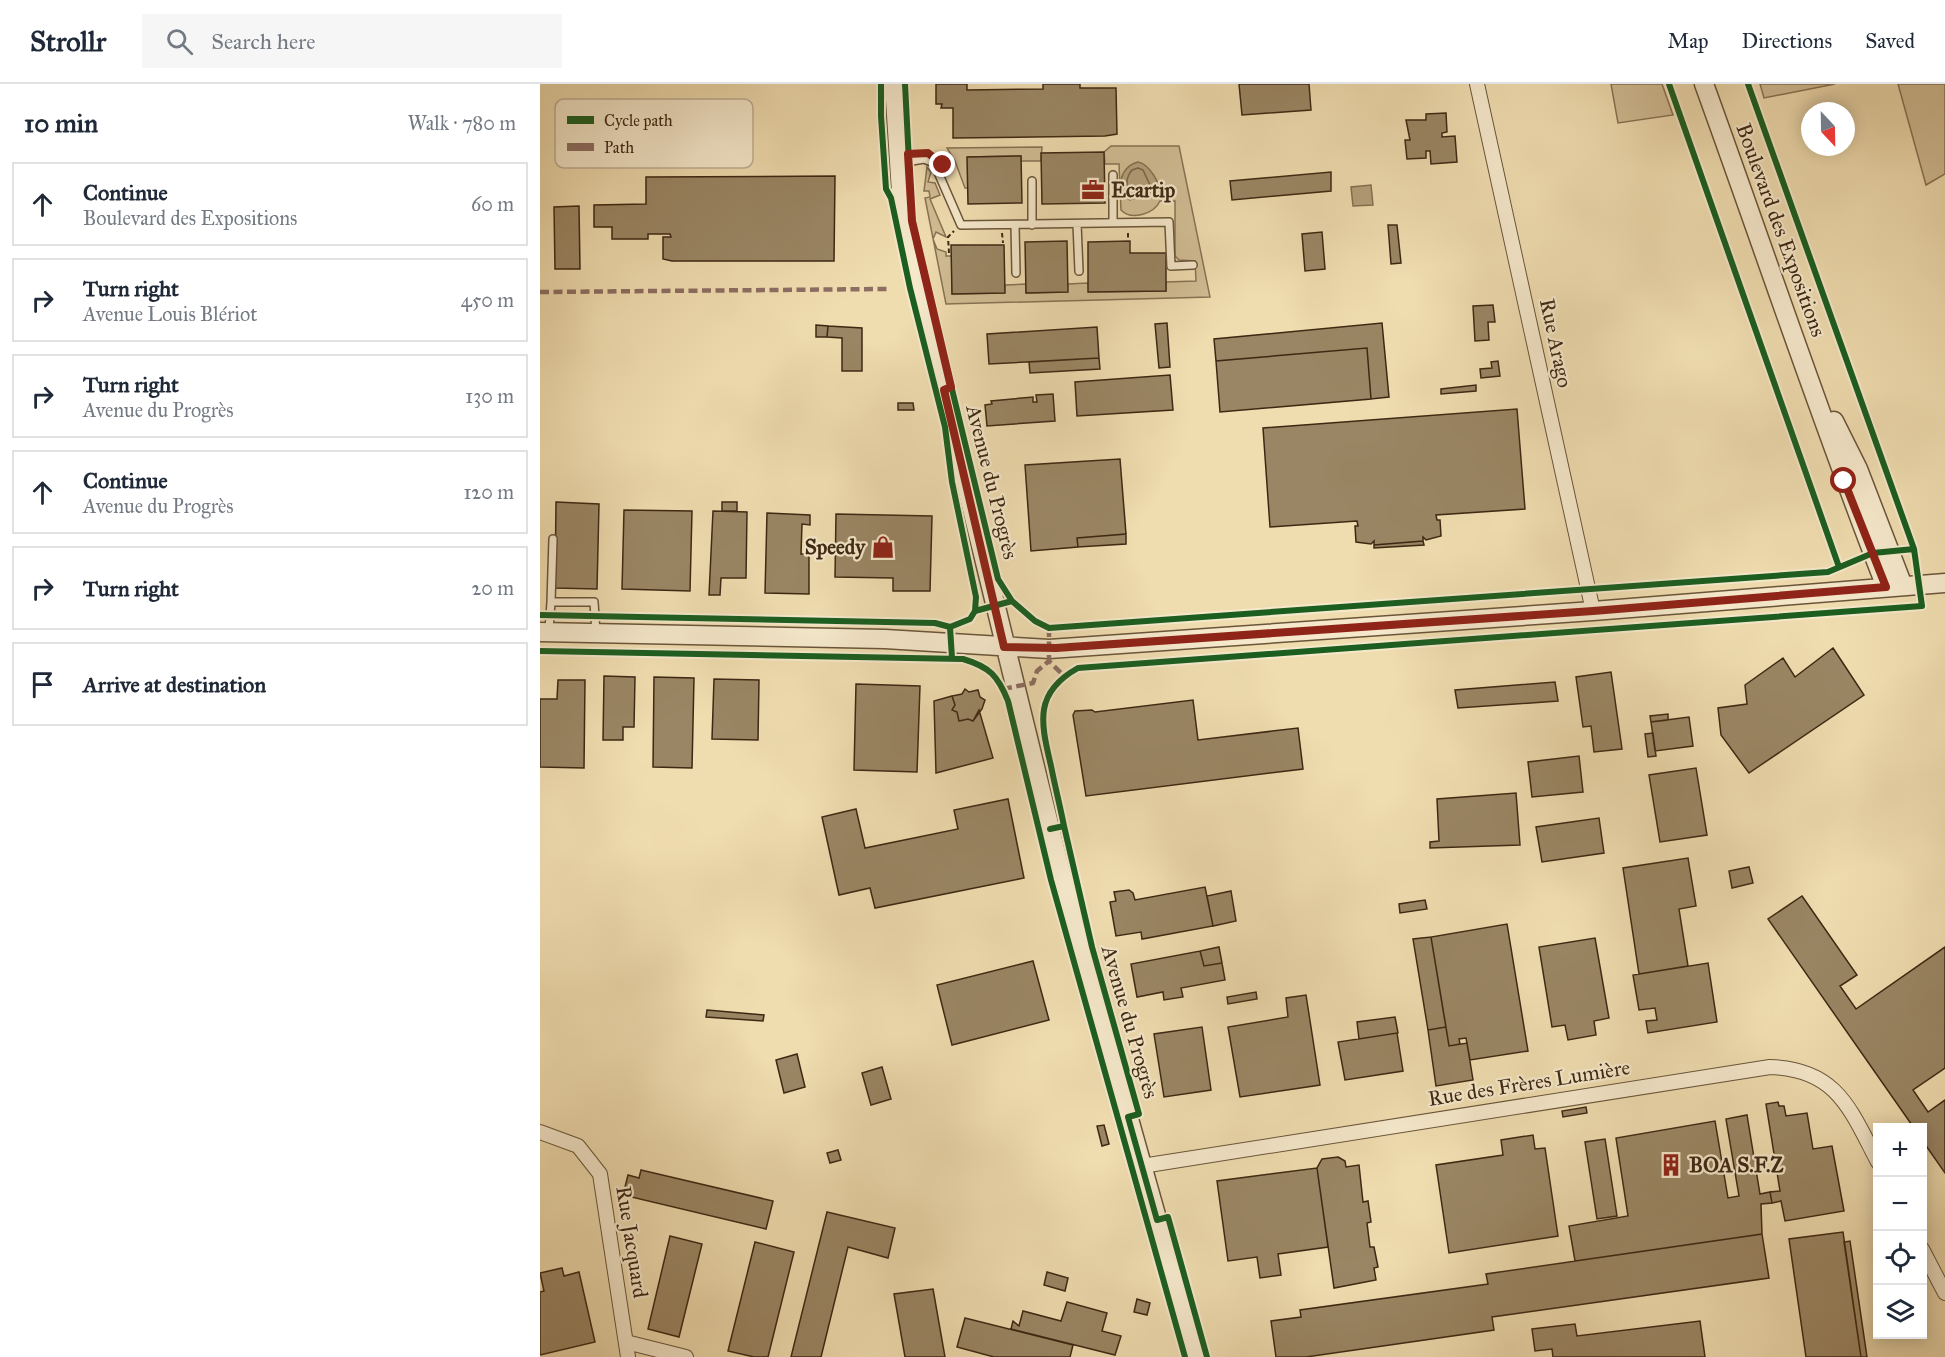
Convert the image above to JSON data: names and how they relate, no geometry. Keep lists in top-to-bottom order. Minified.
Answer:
{"streets":{"street":["Boulevard des Expositions","Rue Arago","Avenue du Progrès","Rue des Frères Lumière","Rue Jacquard"]},"crossings":[["Avenue du Progrès","Rue des Frères Lumière"]],"places":{"office":["Ecartip"],"shop":["Speedy"],"building":["BOA S.F.Z"]},"legend":["Cycle path","Path"],"north":"bottom","page":{"header":"Strollr","search":"Search here","nav":["Map","Directions","Saved"],"heading":["10 min","Walk · 780 m"],"list":[["Continue","Boulevard des Expositions","60 m"],["Turn right","Avenue Louis Blériot","450 m"],["Turn right","Avenue du Progrès","130 m"],["Continue","Avenue du Progrès","120 m"],["Turn right","20 m"],"Arrive at destination"],"map_buttons":["+","−"]}}
